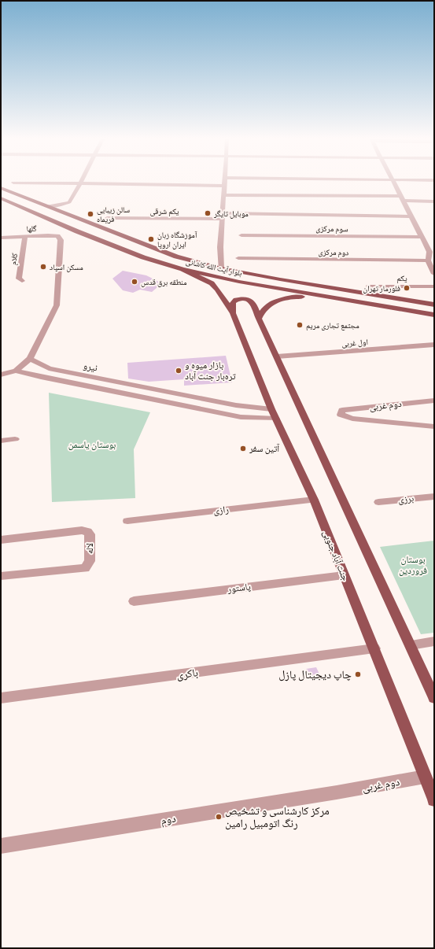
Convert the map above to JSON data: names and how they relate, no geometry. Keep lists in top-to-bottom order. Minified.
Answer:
{"streets":{"main road":["بلوار آیت الله کاشانی","جنت آباد جنوبی"],"street":["یکم شرقی","گلها","سوم مرکزی","دوم مرکزی","کلام","یکم","اول غربی","نیرو","دوم غربی","برزی","رازی","لاله","پاستور","باکری","دوم"]},"crossings":[["گلها","کلام"],["گلها","نیرو"],["بلوار آیت الله کاشانی","جنت آباد جنوبی"],["نیرو","جنت آباد جنوبی"],["دوم غربی","جنت آباد جنوبی"],["دوم غربی","دوم"],["رازی","جنت آباد جنوبی"],["جنت آباد جنوبی","پاستور"],["جنت آباد جنوبی","باکری"]],"parks":["بوستان یاسمن","بوستان فروردین"],"places":["موبایل تایگر","سالن زیبایی فریماه","آموزشگاه زبان ایران اروپا","مسکن اسپاد","منطقه برق قدس","فلورمار تهران","مجتمع تجاری مریم","بازار میوه و تره‌بار جنت آباد","آتین سفر","چاپ دیجیتال پازل","مرکز کارشناسی و تشخیص رنگ اتومبیل رامین"]}
